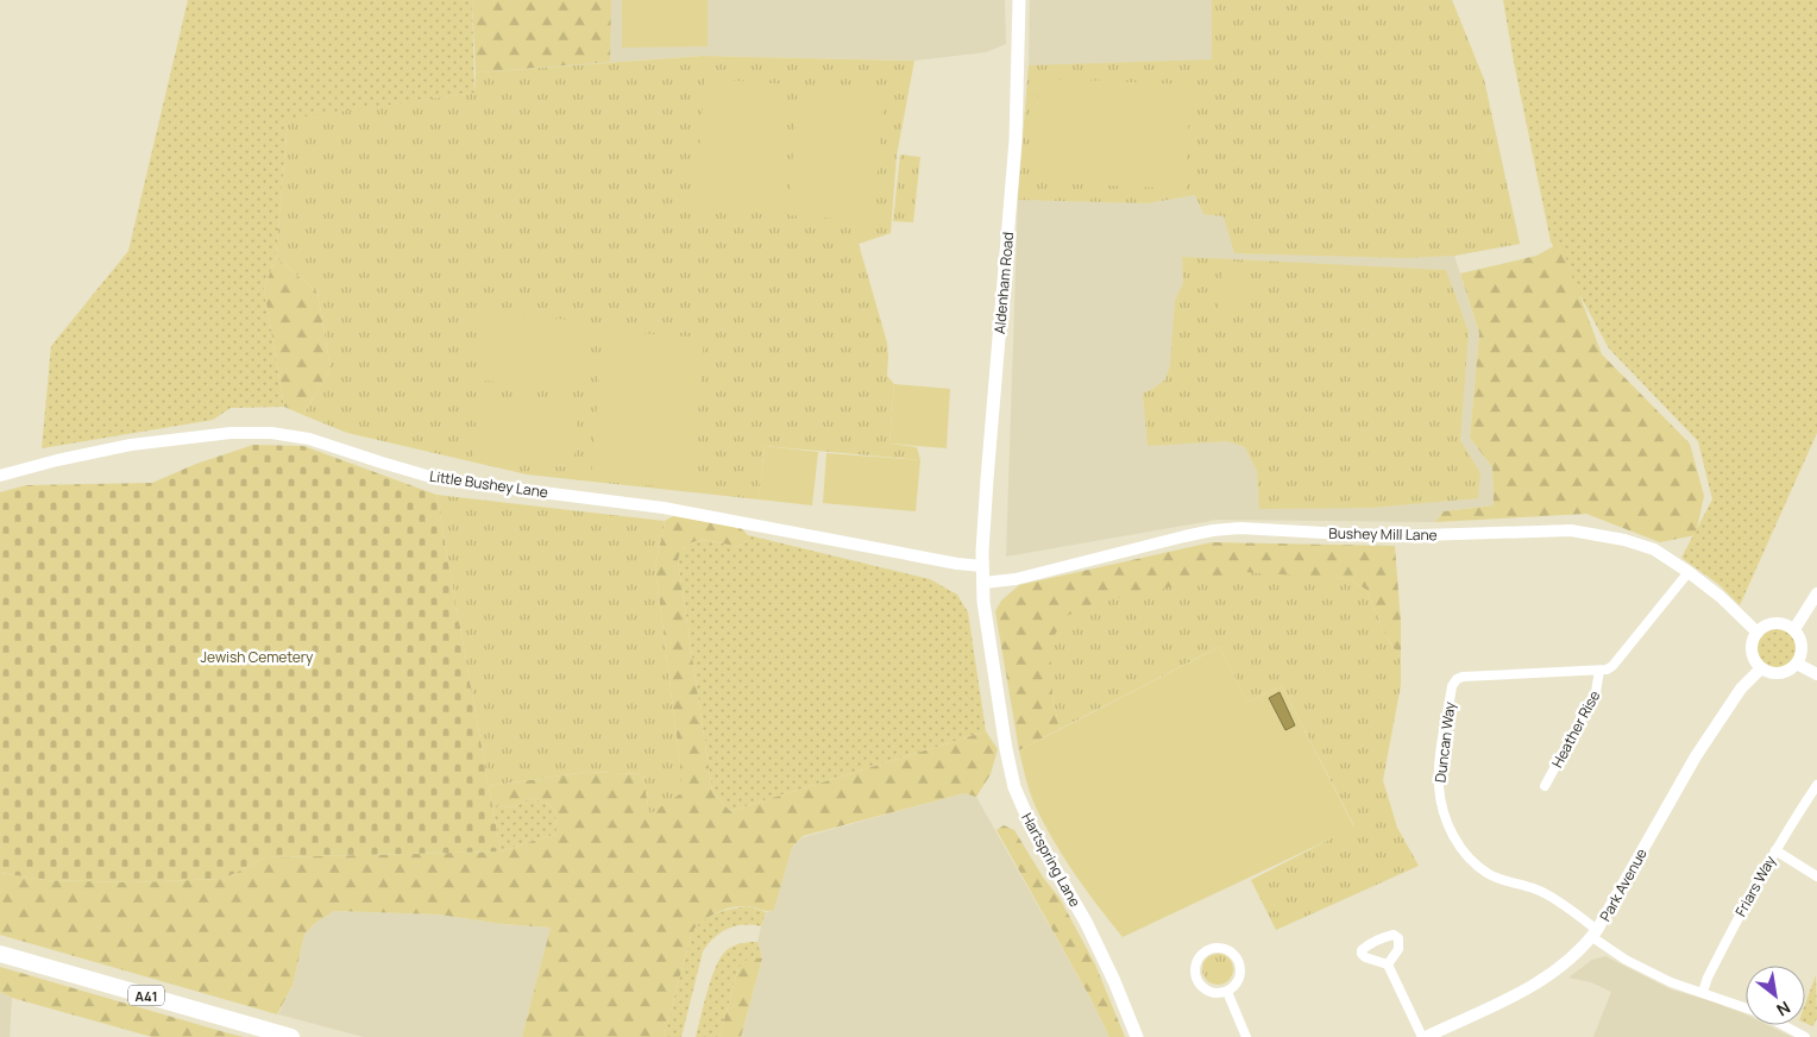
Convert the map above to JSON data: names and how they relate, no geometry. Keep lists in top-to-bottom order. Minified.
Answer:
{"streets":{"highway":["A41"],"main road":["Aldenham Road","Hartspring Lane"],"street":["Little Bushey Lane","Bushey Mill Lane","Heather Rise","Duncan Way","Park Avenue","Friars Way"]},"crossings":[["Aldenham Road","Little Bushey Lane"],["Aldenham Road","Hartspring Lane"],["Little Bushey Lane","Hartspring Lane"],["Bushey Mill Lane","Hartspring Lane"],["Bushey Mill Lane","Park Avenue"],["Heather Rise","Duncan Way"],["Duncan Way","Park Avenue"]],"parks":["Jewish Cemetery"],"north":"bottom right"}
